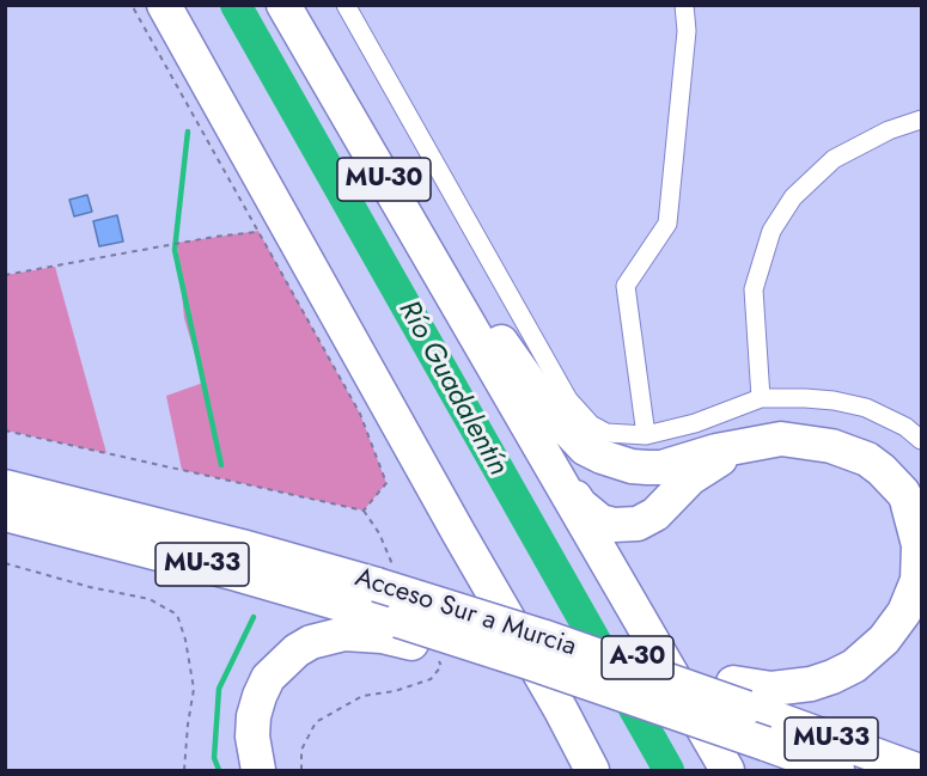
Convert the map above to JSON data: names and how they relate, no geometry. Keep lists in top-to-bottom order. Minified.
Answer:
{"streets":{"highway":["MU-30","MU-33","Acceso Sur a Murcia"]},"water":["Río Guadalentín"]}
